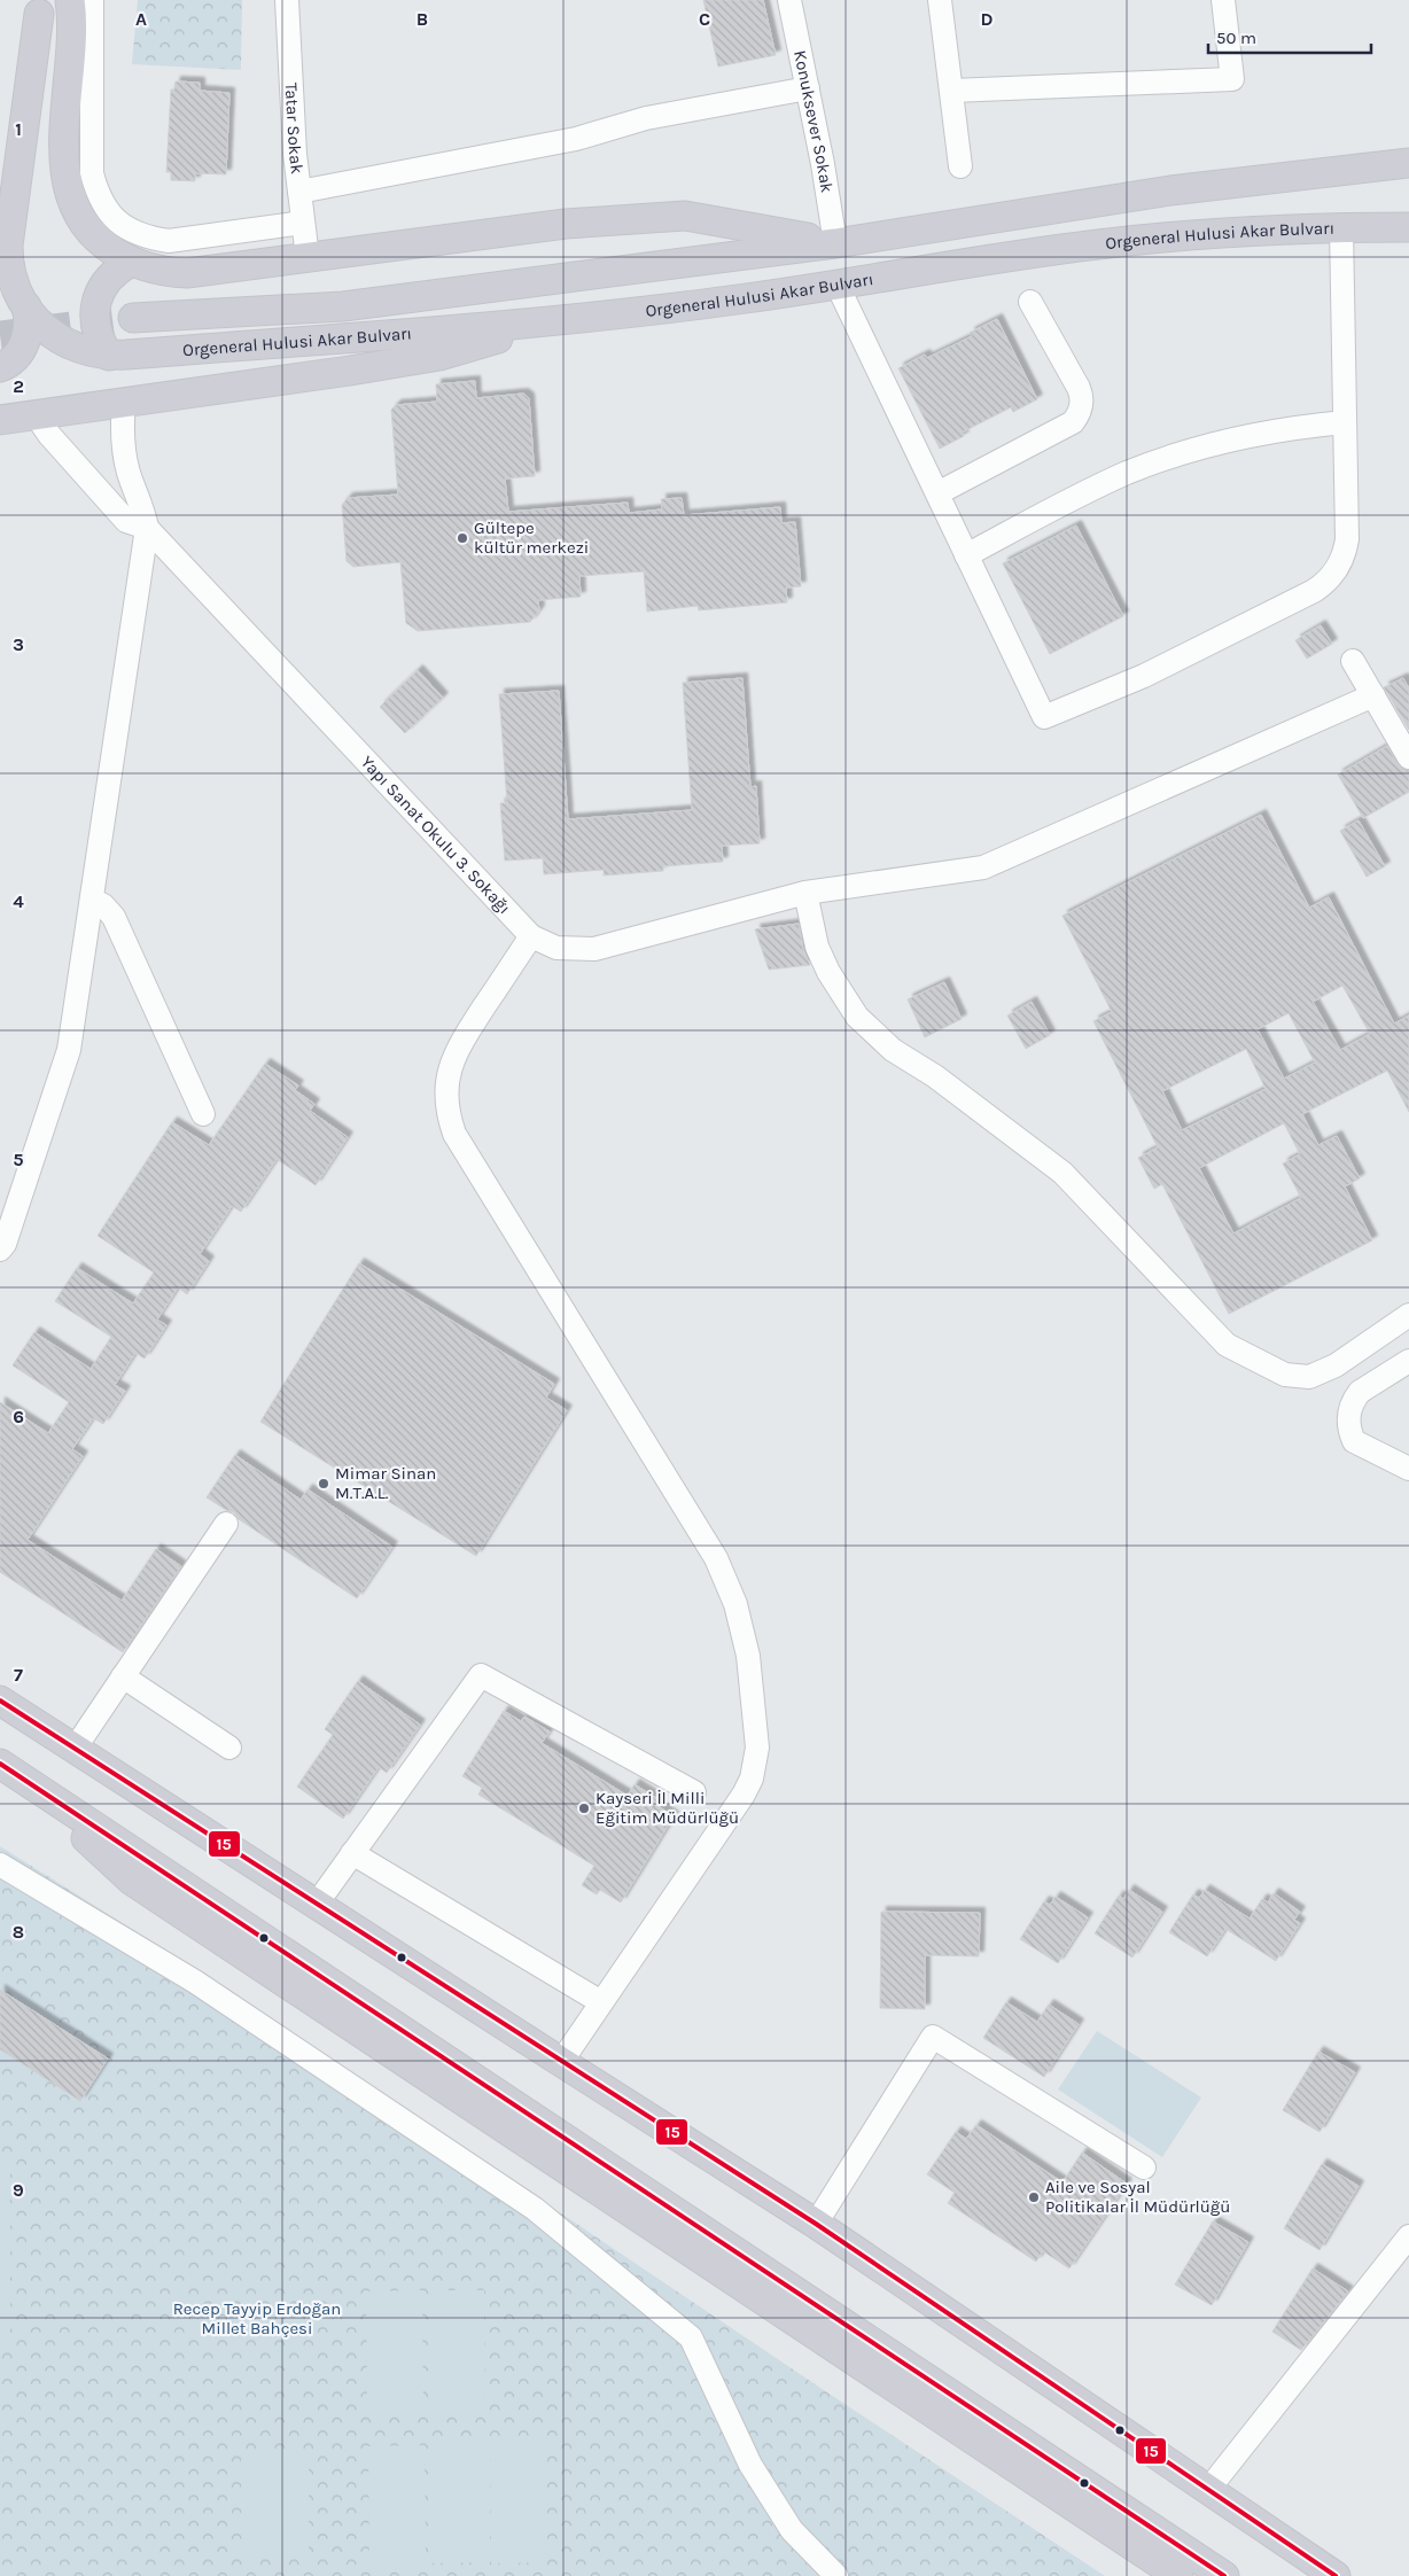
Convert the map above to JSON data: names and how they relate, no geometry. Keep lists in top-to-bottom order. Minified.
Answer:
{"streets":{"main road":["Orgeneral Hulusi Akar Bulvarı"],"street":["Konuksever Sokak","Tatar Sokak","Yapı Sanat Okulu 3. Sokağı"]},"crossings":[["Konuksever Sokak","Orgeneral Hulusi Akar Bulvarı"]],"parks":["Recep Tayyip Erdoğan Millet Bahçesi"],"places":["Gültepe kültür merkezi","Mimar Sinan M.T.A.L.","Kayseri İl Milli Eğitim Müdürlüğü","Aile ve Sosyal Politikalar İl Müdürlüğü"],"lines":["transit line 15"],"scale_bar":"50 m","grid":{"columns":["A","B","C","D"],"rows":["1","2","3","4","5","6","7","8","9"]}}
